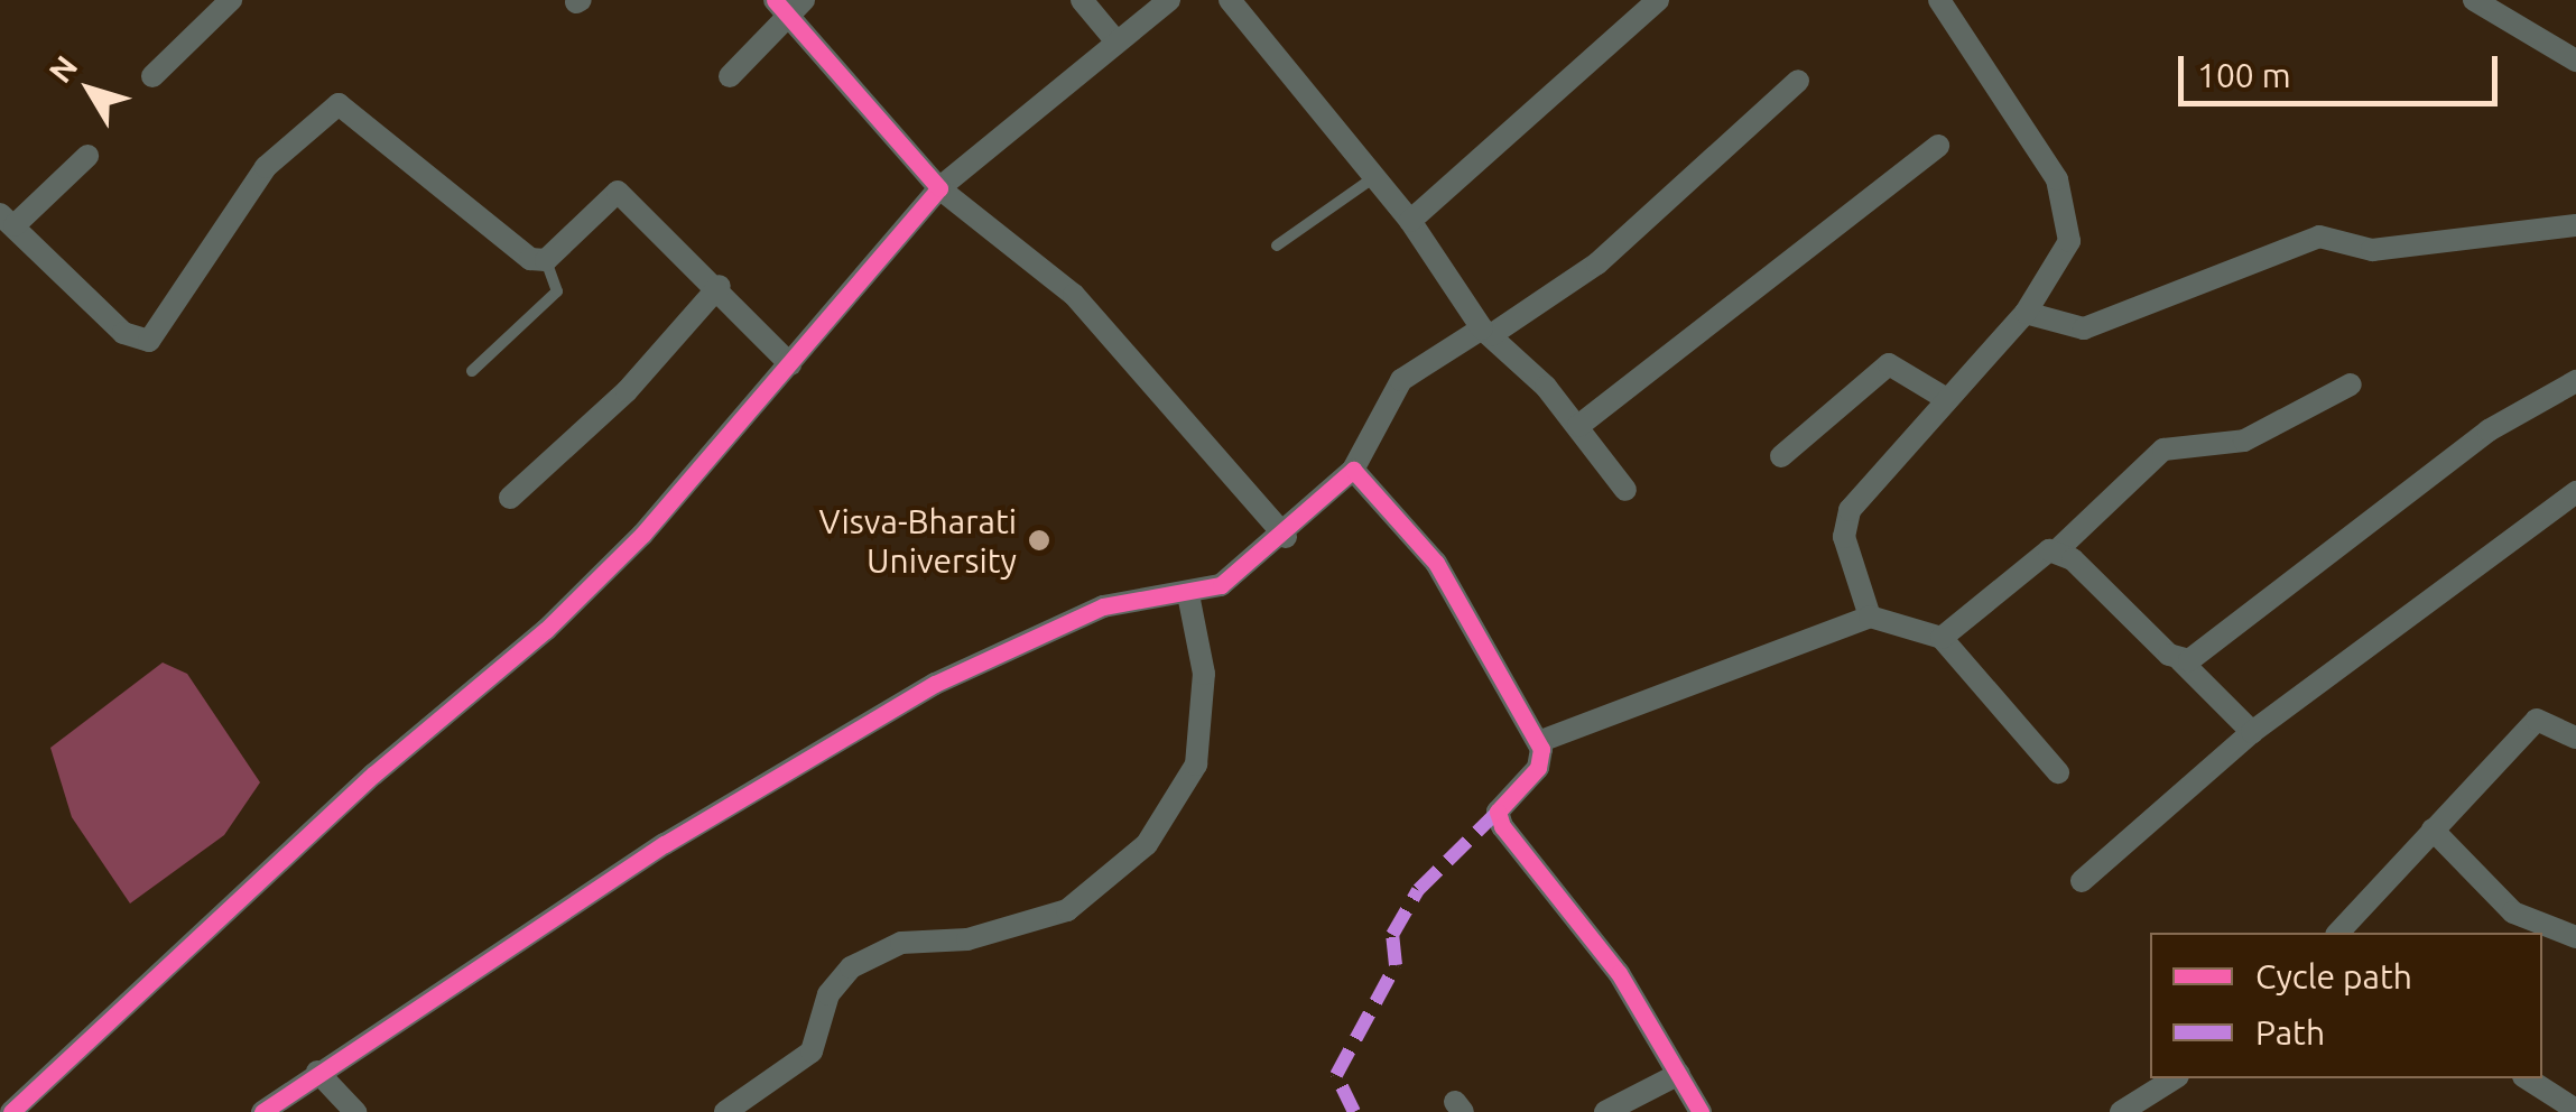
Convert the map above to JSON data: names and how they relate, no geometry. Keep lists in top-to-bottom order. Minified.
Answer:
{"places":["Visva-Bharati University"],"legend":["Cycle path","Path"],"scale_bar":"100 m","north":"top left"}
